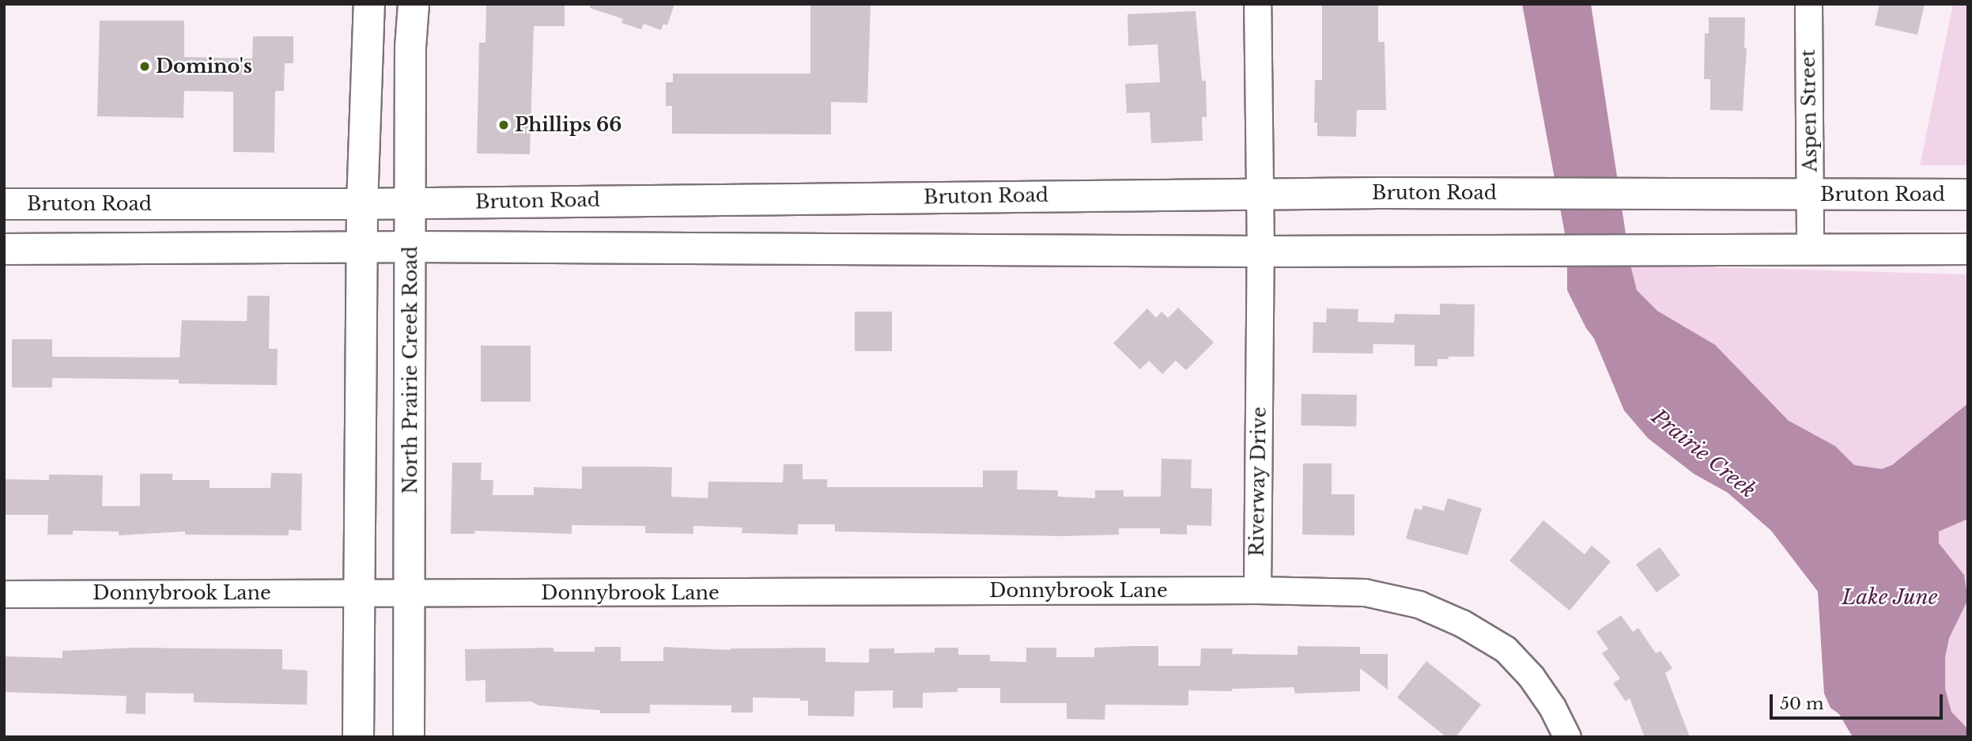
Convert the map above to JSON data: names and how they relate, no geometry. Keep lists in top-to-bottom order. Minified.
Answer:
{"streets":{"main road":["Bruton Road","North Prairie Creek Road"],"street":["Aspen Street","Riverway Drive","Donnybrook Lane"]},"crossings":[["Aspen Street","Bruton Road"],["Bruton Road","North Prairie Creek Road"],["Bruton Road","Riverway Drive"],["North Prairie Creek Road","Donnybrook Lane"],["Riverway Drive","Donnybrook Lane"]],"water":["Prairie Creek","Lake June"],"places":["Domino's","Phillips 66"],"scale_bar":"50 m"}
